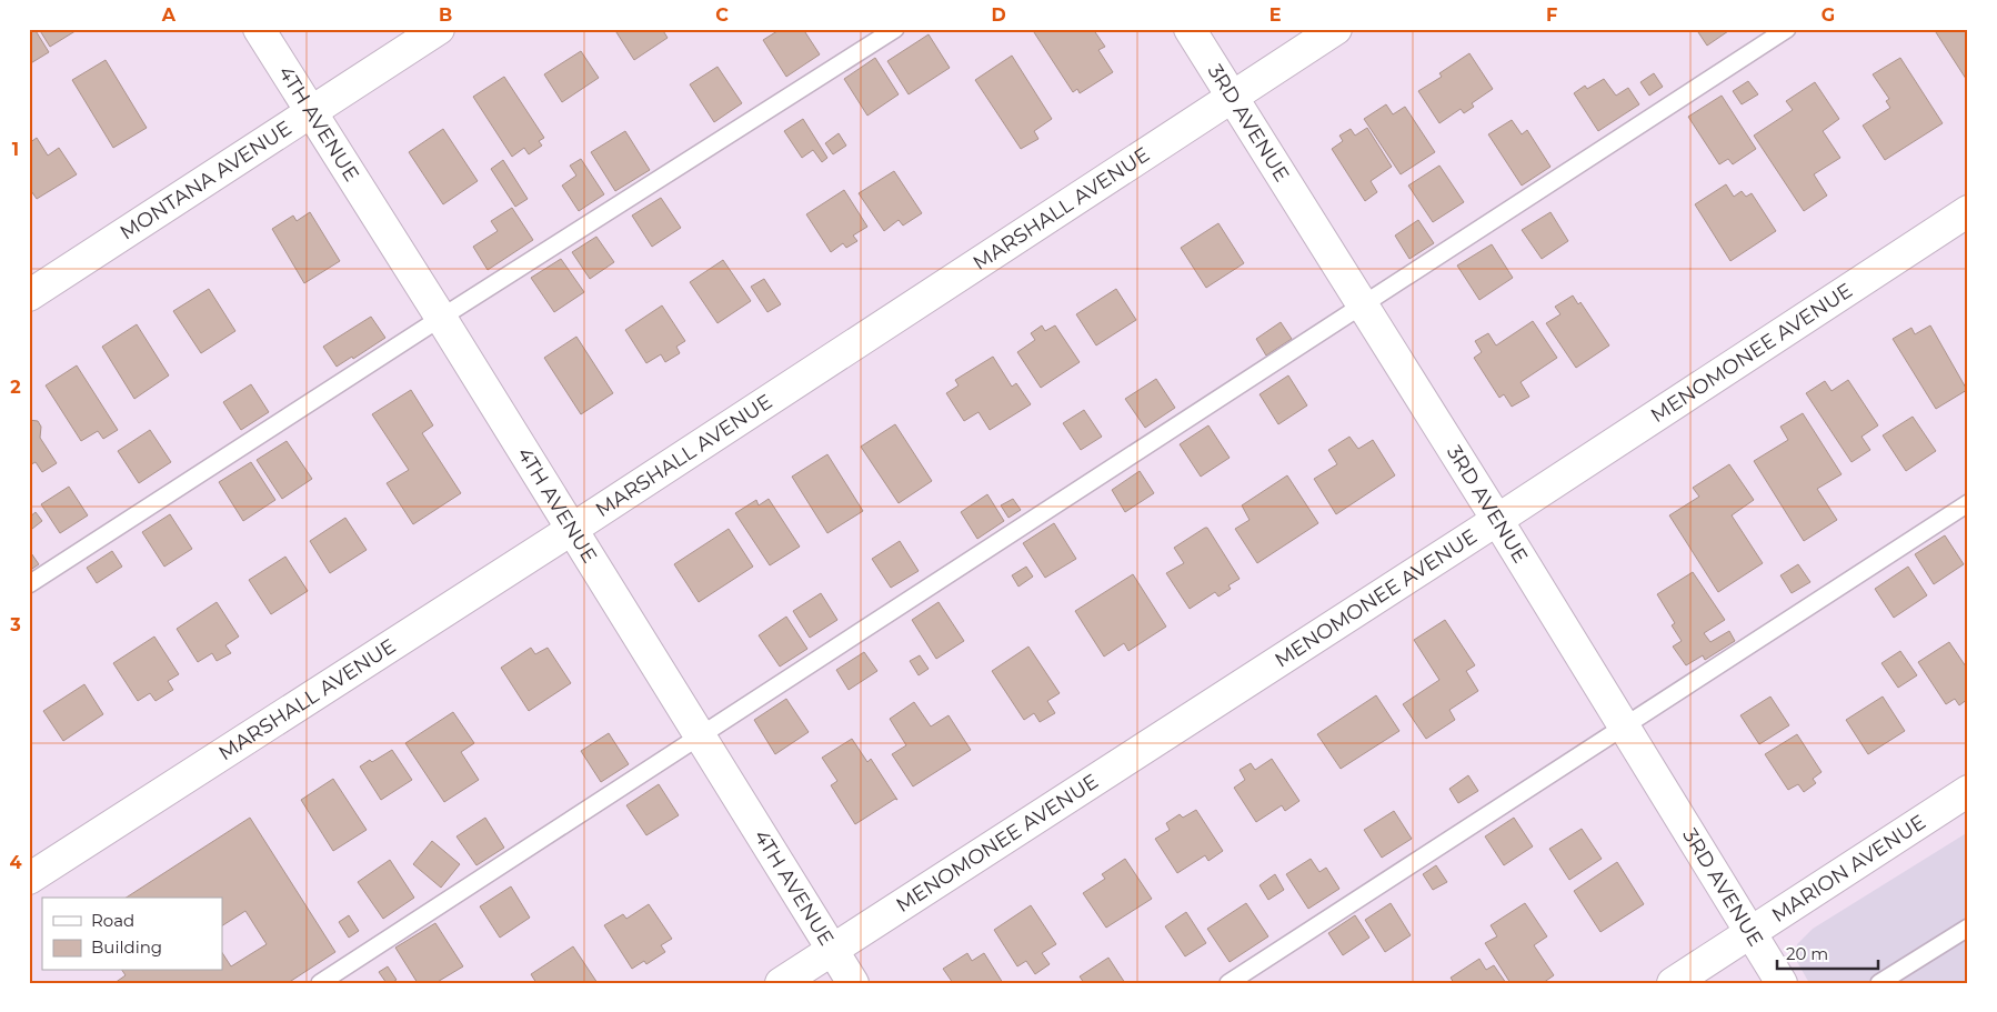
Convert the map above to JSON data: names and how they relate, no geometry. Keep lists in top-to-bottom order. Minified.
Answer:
{"streets":{"street":["3RD AVENUE","4TH AVENUE","MONTANA AVENUE","MARSHALL AVENUE","MENOMONEE AVENUE","MARION AVENUE"]},"crossings":[["3RD AVENUE","MARSHALL AVENUE"],["3RD AVENUE","MENOMONEE AVENUE"],["3RD AVENUE","MARION AVENUE"],["4TH AVENUE","MONTANA AVENUE"],["4TH AVENUE","MARSHALL AVENUE"],["4TH AVENUE","MENOMONEE AVENUE"]],"legend":["Road","Building"],"scale_bar":"20 m","grid":{"columns":["A","B","C","D","E","F","G"],"rows":["1","2","3","4"]}}
